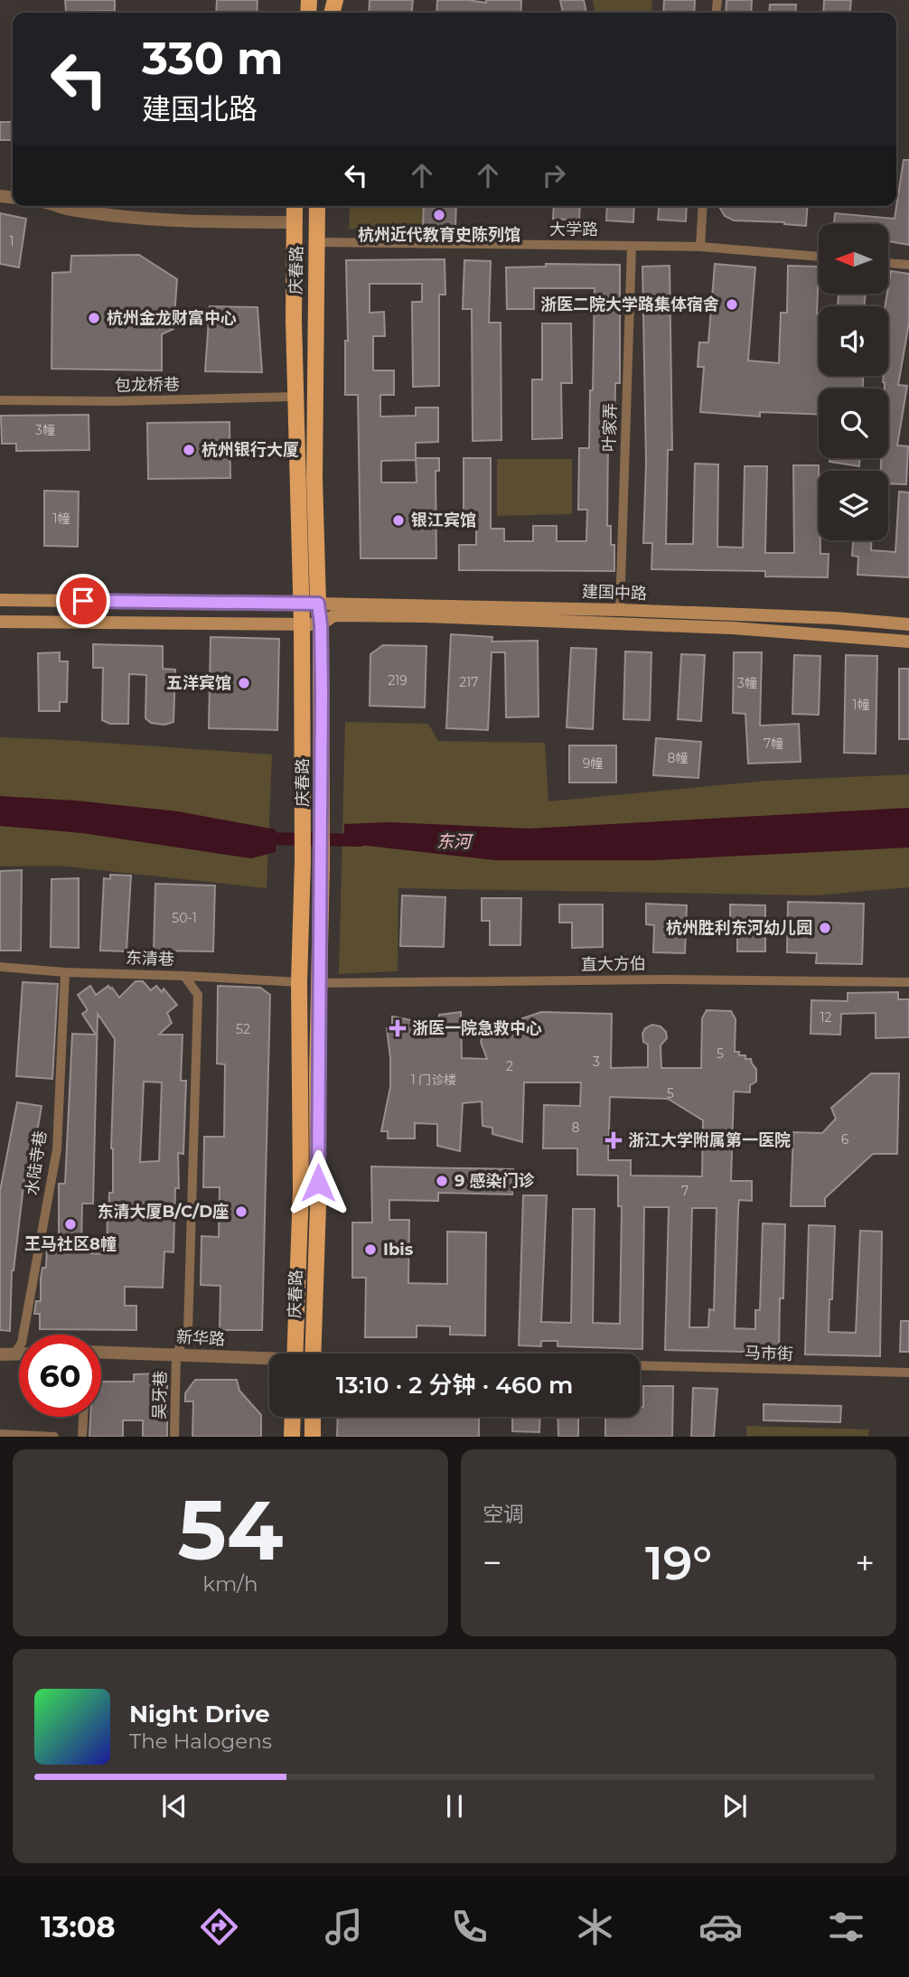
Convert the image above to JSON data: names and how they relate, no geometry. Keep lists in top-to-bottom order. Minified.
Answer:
{"streets":{"main road":["庆春路","建国中路"],"street":["大学路","包龙桥巷","叶家弄","东清巷","直大方伯","水陆寺巷","新华路","马市街","吴牙巷"]},"crossings":[["大学路","庆春路"],["大学路","叶家弄"],["庆春路","包龙桥巷"],["庆春路","建国中路"],["庆春路","东清巷"],["庆春路","直大方伯"],["叶家弄","建国中路"],["东清巷","水陆寺巷"],["新华路","吴牙巷"]],"water":["东河"],"places":{"other":["杭州近代教育史陈列馆","浙医二院大学路集体宿舍","杭州金龙财富中心","杭州银行大厦","银江宾馆","五洋宾馆","杭州胜利东河幼儿园","9 感染门诊","东清大厦B/C/D座","王马社区8幢","Ibis"],"health":["浙医一院急救中心","浙江大学附属第一医院"]},"house_numbers":["1","3幢","1幢","219","217","3幢","1幢","7幢","8幢","9幢","50-1","12","52","5","3","2","1 门诊楼","5","8","6","7"],"north":"left","page":{"turn":["330 m","建国北路"],"limit":"60","trip":"13:10 · 2 分钟 · 460 m","tile":[["54","km/h"],"空调"],"heat":["−","19°","+"],"song":["Night Drive","The Halogens"],"tabs":"13:08"}}
